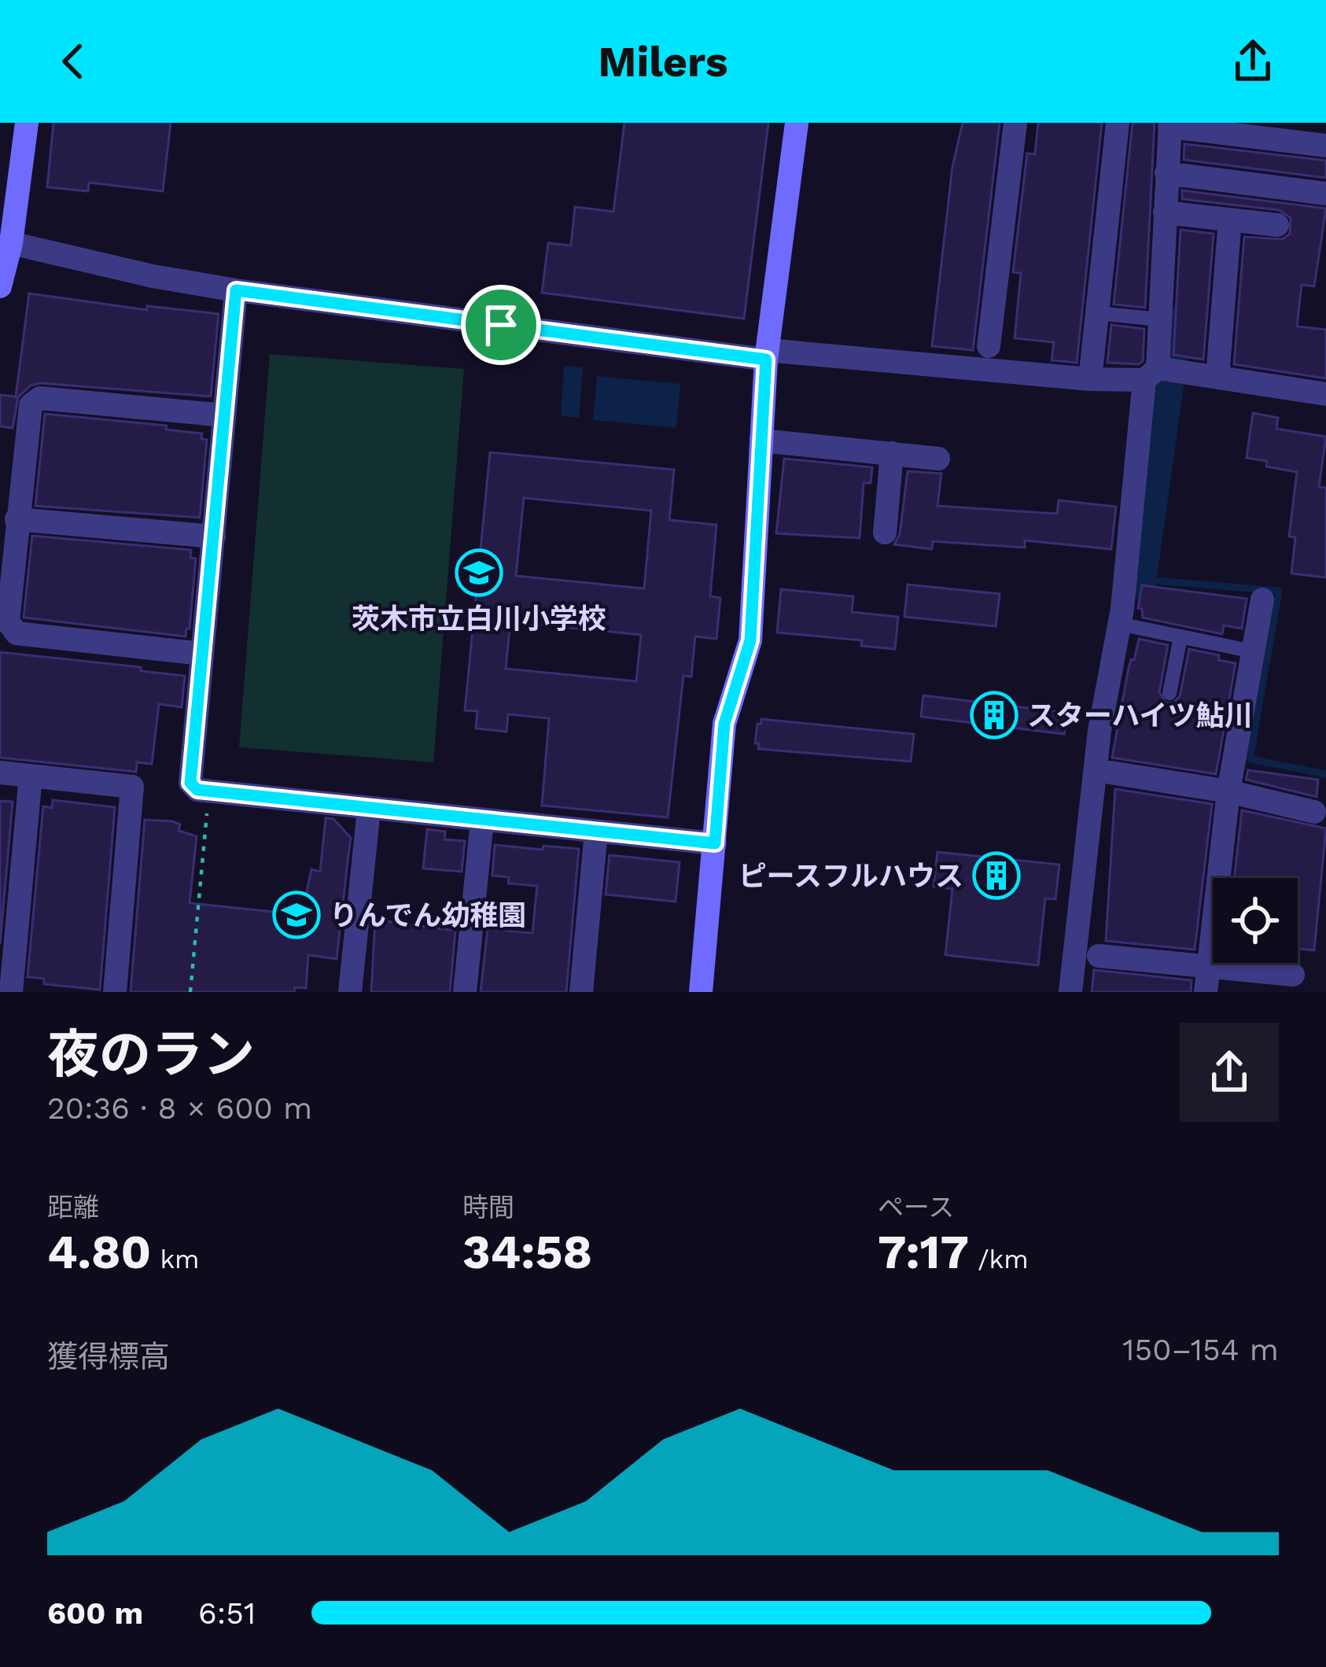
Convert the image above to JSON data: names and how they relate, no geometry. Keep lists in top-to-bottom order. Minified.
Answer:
{"places":{"school or university":["茨木市立白川小学校","りんでん幼稚園"],"building":["スターハイツ鮎川","ピースフルハウス"]},"page":{"header":"Milers","heading":["夜のラン","20:36 · 8 × 600 m"],"stats":[["距離","4.80 km"],["時間","34:58"],["ペース","7:17 /km"]],"chart":["獲得標高","150–154 m"],"list":[{"name":"600 m","note":"6:51"}]}}
